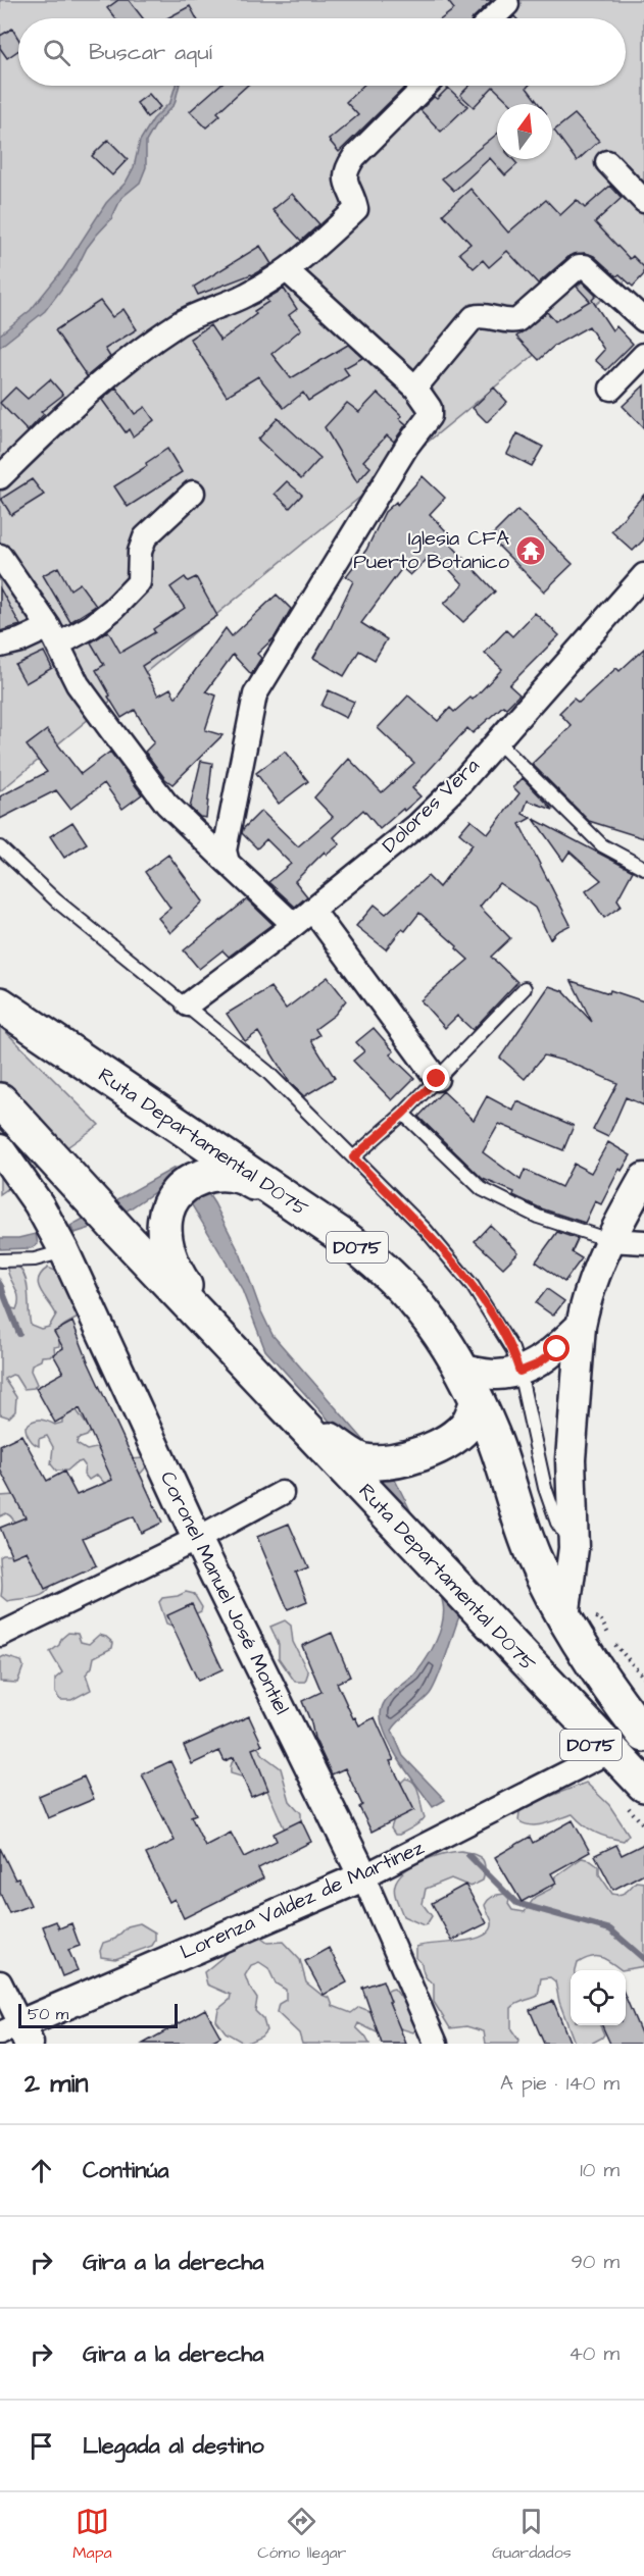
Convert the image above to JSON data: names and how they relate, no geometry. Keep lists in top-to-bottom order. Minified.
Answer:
{"streets":{"highway":["Ruta Departamental D075","D075"],"street":["Dolores Vera","Coronel Manuel José Montiel","Lorenza Valdez de Martinez"]},"crossings":[["Ruta Departamental D075","D075"],["D075","Lorenza Valdez de Martinez"],["Coronel Manuel José Montiel","Lorenza Valdez de Martinez"]],"places":{"temple":["Iglesia CFA Puerto Botanico"]},"scale_bar":"50 m","north":"top","page":{"search":"Buscar aquí","scale":"50 m","heading":["2 min","A pie · 140 m"],"list":[["Continúa","10 m"],["Gira a la derecha","90 m"],["Gira a la derecha","40 m"],"Llegada al destino"],"nav":["Mapa","Cómo llegar","Guardados"]}}
